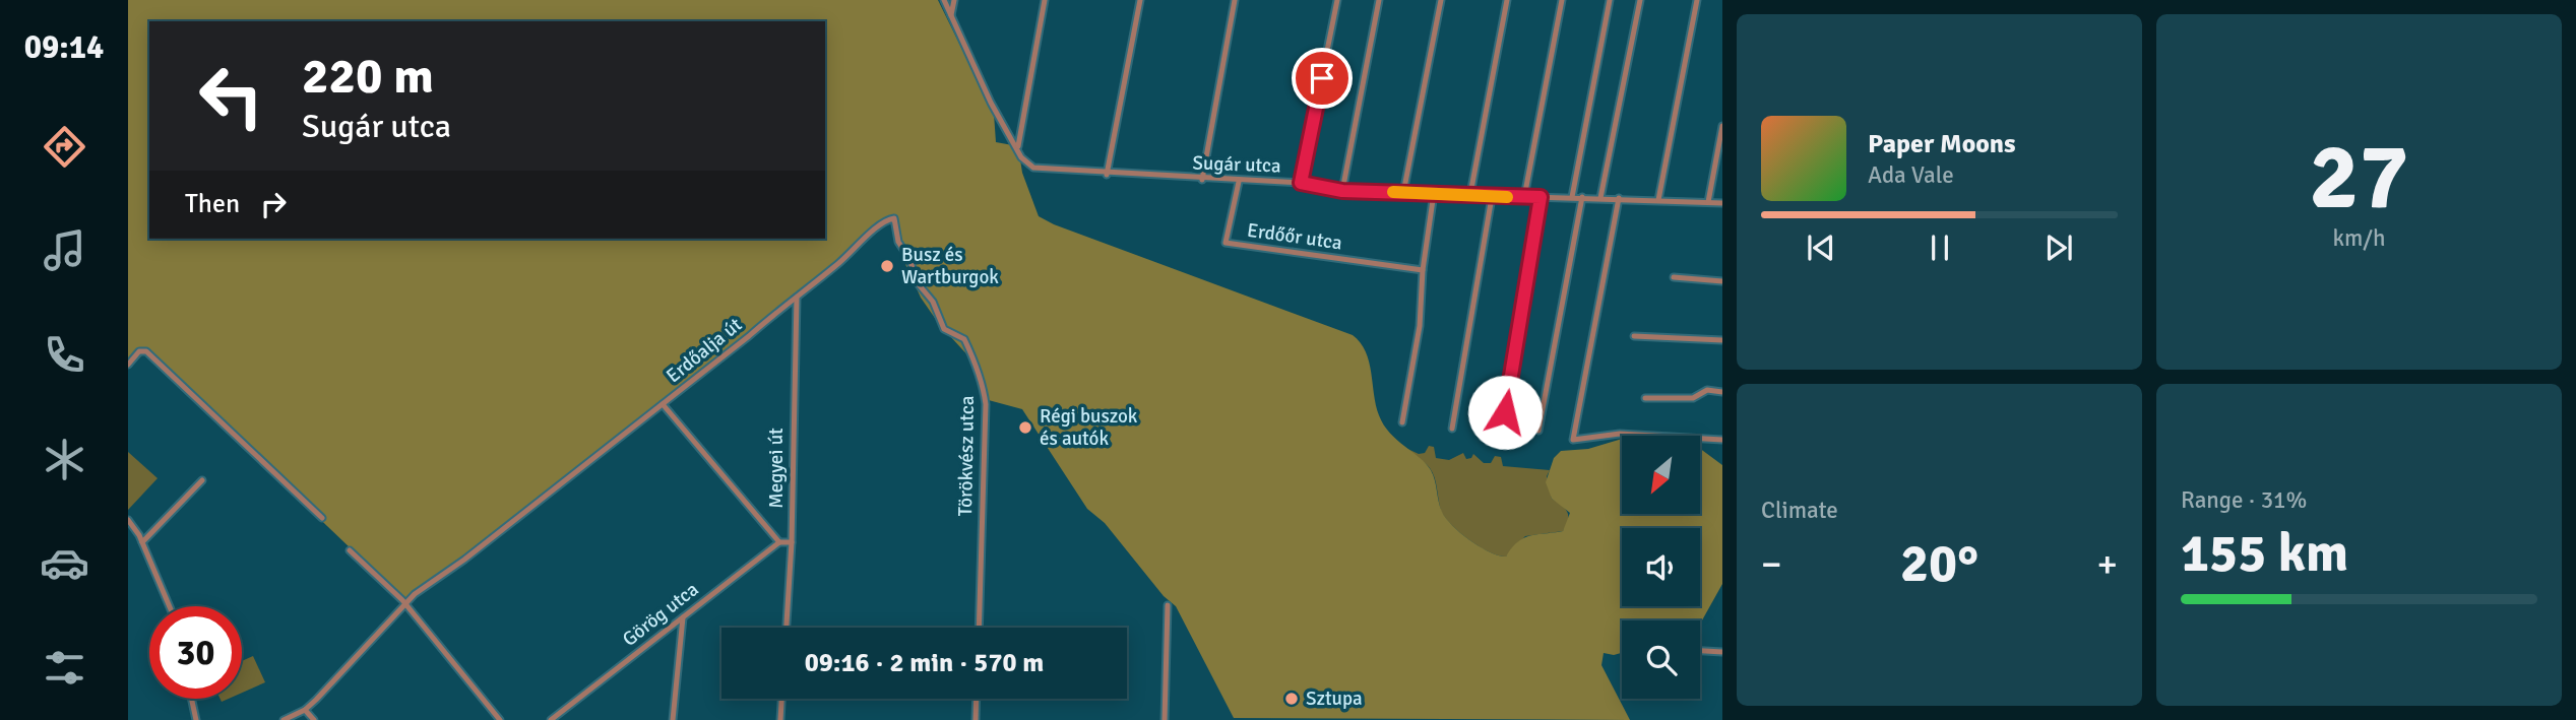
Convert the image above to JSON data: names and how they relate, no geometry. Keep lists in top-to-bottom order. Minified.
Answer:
{"streets":{"street":["Sugár utca","Erdőőr utca","Erdőalja út","Törökvész utca","Megyei út","Görög utca"]},"crossings":[["Sugár utca","Erdőőr utca"],["Erdőalja út","Törökvész utca"],["Erdőalja út","Megyei út"]],"places":["Busz és Wartburgok","Régi buszok és autók","Sztupa"],"north":"bottom left","page":{"tabs":"09:14","tile":[["27","km/h"],"Climate",["Range · 31%","155 km"]],"turn":["220 m","Sugár utca"],"song":["Paper Moons","Ada Vale"],"then":"Then","heat":["−","20°","+"],"limit":"30","trip":"09:16 · 2 min · 570 m"}}
